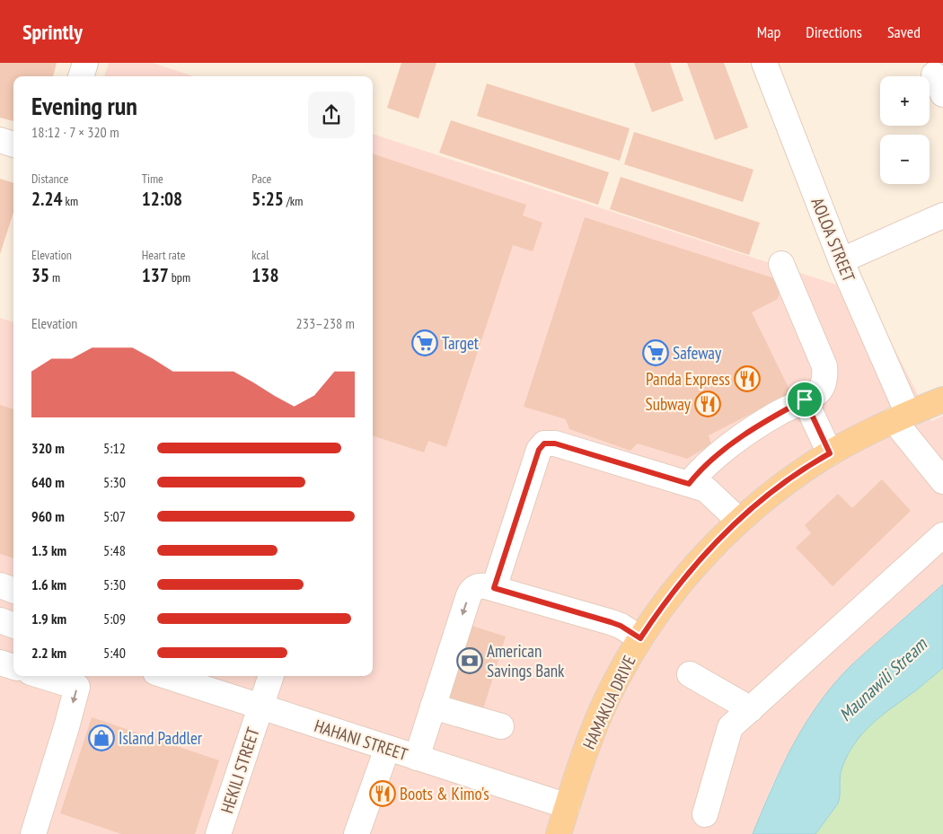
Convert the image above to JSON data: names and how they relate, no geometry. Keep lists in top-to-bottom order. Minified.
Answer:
{"streets":{"main road":["HAMAKUA DRIVE"],"street":["AOLOA STREET","HAHANI STREET","HEKILI STREET"]},"crossings":[["AOLOA STREET","HAMAKUA DRIVE"],["HAMAKUA DRIVE","HAHANI STREET"],["HAHANI STREET","HEKILI STREET"]],"water":["Maunawili Stream"],"places":{"supermarket":["Target","Safeway"],"restaurant":["Panda Express","Subway","Boots & Kimo's"],"bank":["American Savings Bank"],"shop":["Island Paddler"]},"page":{"header":"Sprintly","nav":["Map","Directions","Saved"],"map_buttons":["+","−"],"heading":["Evening run","18:12 · 7 × 320 m"],"stats":[["Distance","2.24 km"],["Time","12:08"],["Pace","5:25 /km"],["Elevation","35 m"],["Heart rate","137 bpm"],["kcal","138"]],"chart":["Elevation","233–238 m"],"list":[{"name":"320 m","note":"5:12"},{"name":"640 m","note":"5:30"},{"name":"960 m","note":"5:07"},{"name":"1.3 km","note":"5:48"},{"name":"1.6 km","note":"5:30"},{"name":"1.9 km","note":"5:09"},{"name":"2.2 km","note":"5:40"}]}}
